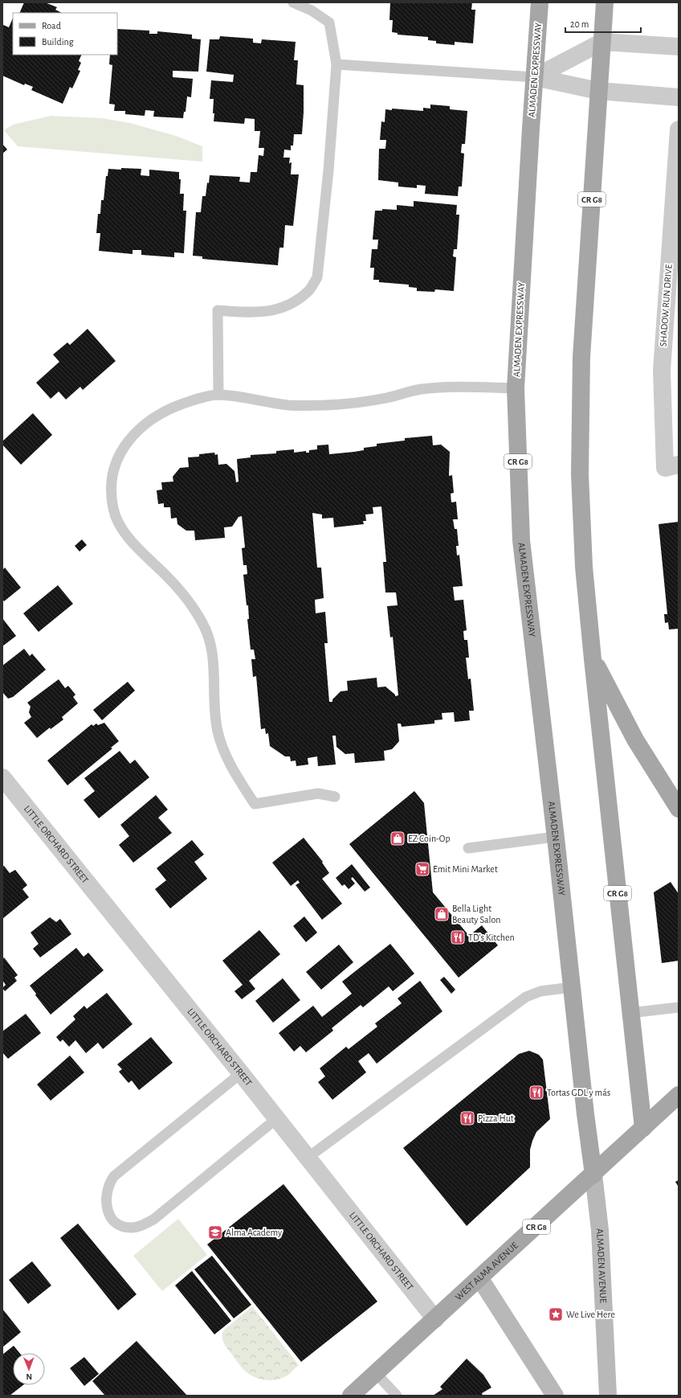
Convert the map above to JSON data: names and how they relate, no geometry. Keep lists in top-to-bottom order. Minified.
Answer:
{"streets":{"main road":["ALMADEN EXPRESSWAY","CR G8","ALMADEN AVENUE","WEST ALMA AVENUE"],"street":["SHADOW RUN DRIVE","LITTLE ORCHARD STREET"]},"crossings":[["ALMADEN EXPRESSWAY","ALMADEN AVENUE"],["ALMADEN EXPRESSWAY","WEST ALMA AVENUE"],["CR G8","WEST ALMA AVENUE"],["LITTLE ORCHARD STREET","WEST ALMA AVENUE"],["ALMADEN AVENUE","WEST ALMA AVENUE"]],"places":{"shop":["EZ Coin-Op","Bella Light Beauty Salon"],"supermarket":["Emit Mini Market"],"restaurant":["TD’s Kitchen","Tortas GDL y más","Pizza Hut"],"school or university":["Alma Academy"],"place":["We Live Here"]},"legend":["Road","Building"],"scale_bar":"20 m","north":"bottom"}
